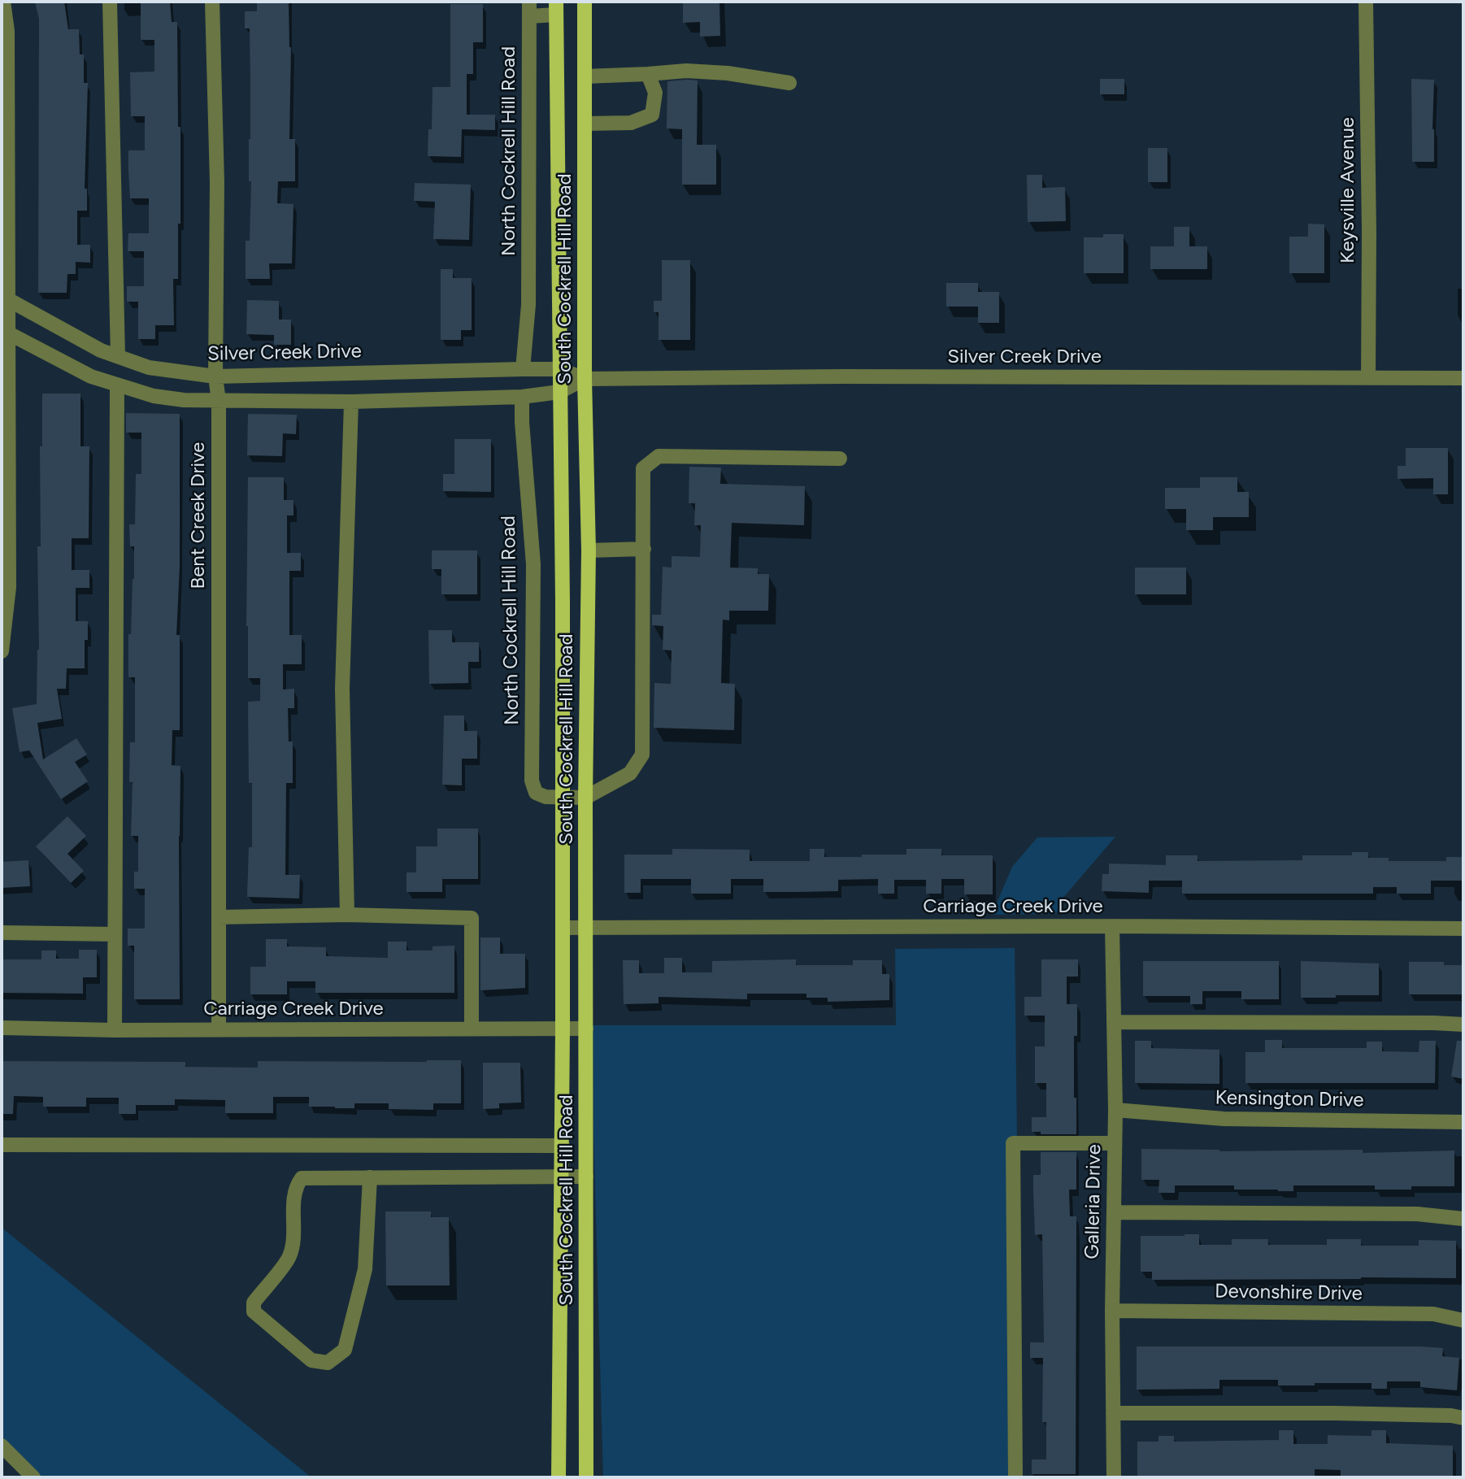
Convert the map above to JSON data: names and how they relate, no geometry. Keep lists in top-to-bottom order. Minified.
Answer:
{"streets":{"main road":["South Cockrell Hill Road"],"street":["North Cockrell Hill Road","Keysville Avenue","Silver Creek Drive","Bent Creek Drive","Carriage Creek Drive","Kensington Drive","Galleria Drive","Devonshire Drive"]},"crossings":[["North Cockrell Hill Road","South Cockrell Hill Road"],["North Cockrell Hill Road","Silver Creek Drive"],["Keysville Avenue","Silver Creek Drive"],["South Cockrell Hill Road","Silver Creek Drive"],["South Cockrell Hill Road","Carriage Creek Drive"],["Silver Creek Drive","Bent Creek Drive"],["Bent Creek Drive","Carriage Creek Drive"],["Carriage Creek Drive","Galleria Drive"],["Kensington Drive","Galleria Drive"],["Galleria Drive","Devonshire Drive"]]}
